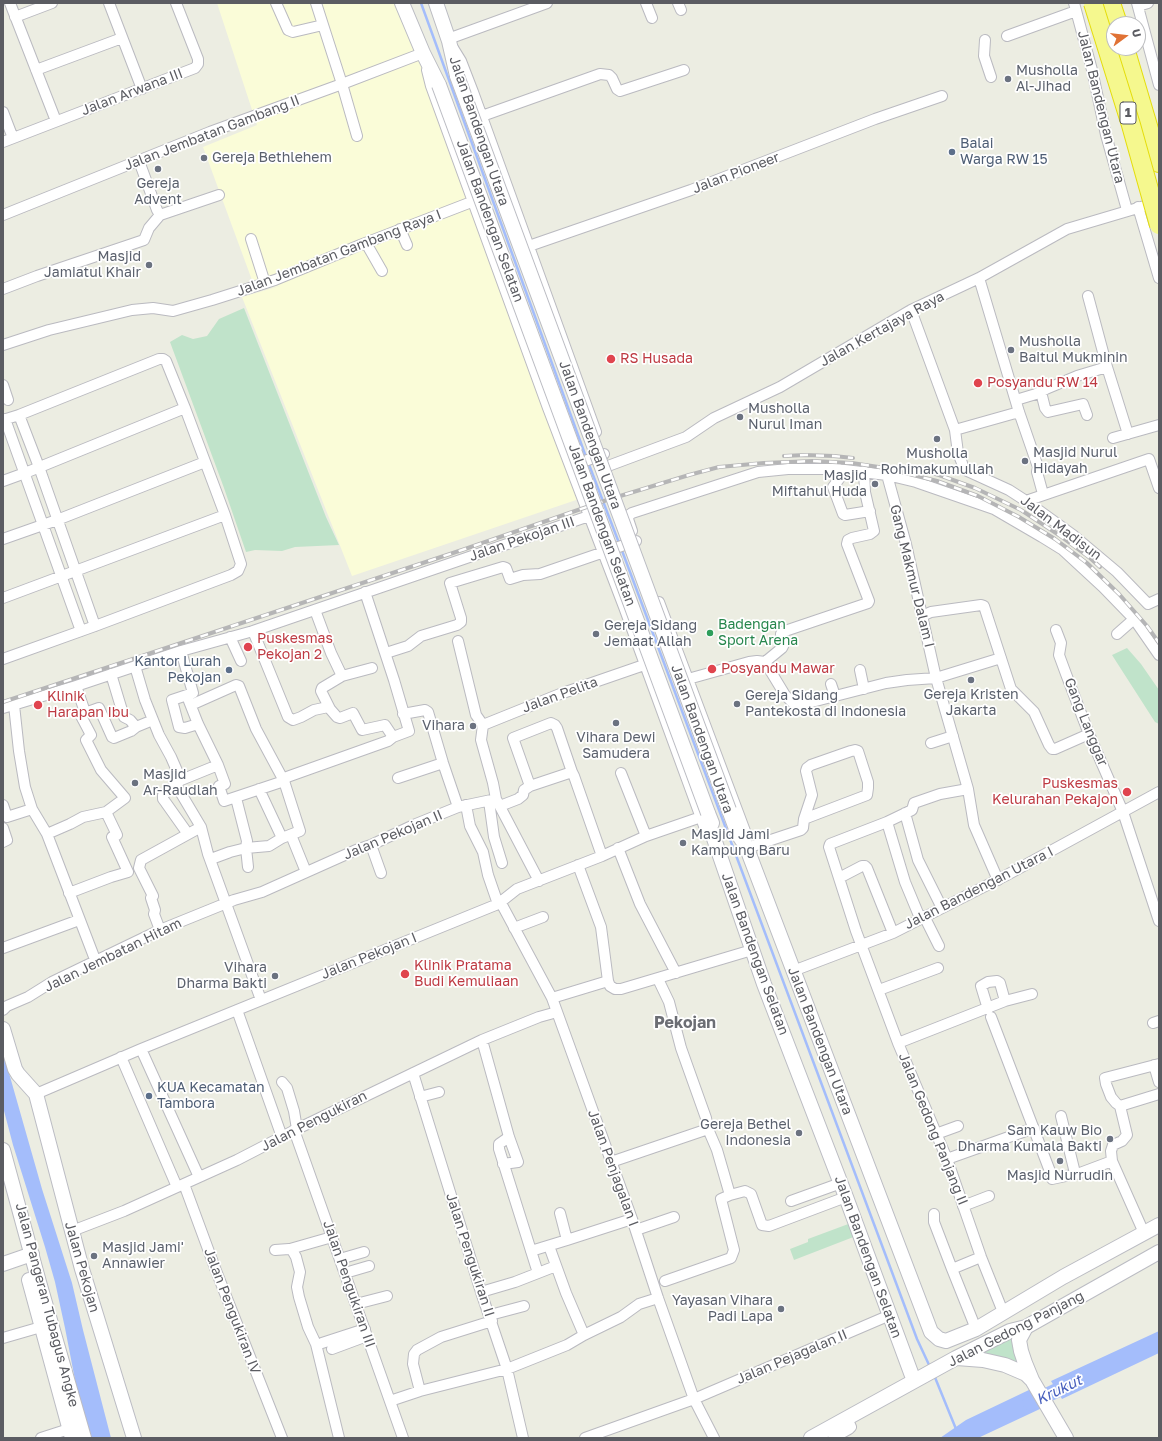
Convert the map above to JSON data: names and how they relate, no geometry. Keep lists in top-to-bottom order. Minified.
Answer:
{"streets":{"highway":["1"],"main road":["Jalan Bandengan Utara","Jalan Bandengan Selatan","Jalan Pekojan","Jalan Pangeran Tubagus Angke","Jalan Gedong Panjang"],"street":["Jalan Arwana III","Jalan Jembatan Gambang II","Jalan Pioneer","Jalan Jembatan Gambang Raya I","Jalan Kertajaya Raya","Jalan Madisun","Jalan Pekojan III","Gang Makmur Dalam I","Jalan Pelita","Gang Langgar","Jalan Pekojan II","Jalan Bandengan Utara I","Jalan Jembatan Hitam","Jalan Pekojan I","Jalan Pengukiran","Jalan Gedong Panjang II","Jalan Penjagalan I","Jalan Pengukiran II","Jalan Pengukiran III","Jalan Pengukiran IV","Jalan Pejagalan II"]},"crossings":[["Jalan Bandengan Utara","Jalan Pioneer"],["Jalan Bandengan Utara","Jalan Kertajaya Raya"],["Jalan Bandengan Utara","Jalan Bandengan Utara I"],["Jalan Bandengan Utara","Jalan Gedong Panjang"],["Jalan Jembatan Gambang II","Jalan Bandengan Selatan"],["Jalan Bandengan Selatan","Jalan Jembatan Gambang Raya I"],["Jalan Bandengan Selatan","Jalan Pekojan III"],["Jalan Bandengan Selatan","Jalan Pekojan I"],["Jalan Bandengan Selatan","Jalan Gedong Panjang"],["Jalan Bandengan Selatan","Jalan Pejagalan II"],["Jalan Pekojan III","Jalan Pelita"],["Jalan Pekojan III","Jalan Pekojan I"],["Gang Makmur Dalam I","Jalan Bandengan Utara I"],["Gang Langgar","Jalan Bandengan Utara I"],["Jalan Pekojan II","Jalan Jembatan Hitam"],["Jalan Pekojan II","Jalan Penjagalan I"],["Jalan Bandengan Utara I","Jalan Gedong Panjang II"],["Jalan Pekojan I","Jalan Penjagalan I"],["Jalan Pekojan I","Jalan Pekojan"],["Jalan Pekojan I","Jalan Pengukiran IV"],["Jalan Pengukiran","Jalan Penjagalan I"],["Jalan Pengukiran","Jalan Pengukiran II"],["Jalan Pengukiran","Jalan Pekojan"],["Jalan Pengukiran","Jalan Pengukiran III"],["Jalan Pengukiran","Jalan Pengukiran IV"],["Jalan Gedong Panjang II","Jalan Gedong Panjang"],["Jalan Penjagalan I","Jalan Pejagalan II"]],"districts":["Pekojan"],"water":["Krukut"],"places":["Musholla Al-Jihad","Balai Warga RW 15","Gereja Bethlehem","Gereja Advent","Masjid Jamiatul Khair","Musholla Baitul Mukminin","RS Husada","Posyandu RW 14","Musholla Nurul Iman","Musholla Rohimakumullah","Masjid Nurul Hidayah","Masjid Miftahul Huda","Badengan Sport Arena","Gereja Sidang Jemaat Allah","Puskesmas Pekojan 2","Posyandu Mawar","Kantor Lurah Pekojan","Gereja Kristen Jakarta","Gereja Sidang Pantekosta di Indonesia","Klinik Harapan Ibu","Vihara Dewi Samudera","Vihara","Masjid Ar-Raudlah","Puskesmas Kelurahan Pekajon","Masjid Jami Kampung Baru","Klinik Pratama Budi Kemuliaan","Vihara Dharma Bakti","KUA Kecamatan Tambora","Gereja Bethel Indonesia","Sam Kauw Bio Dharma Kumala Bakti","Masjid Nurrudin","Masjid Jami' Annawier","Yayasan Vihara Padi Lapa"],"north":"right"}
